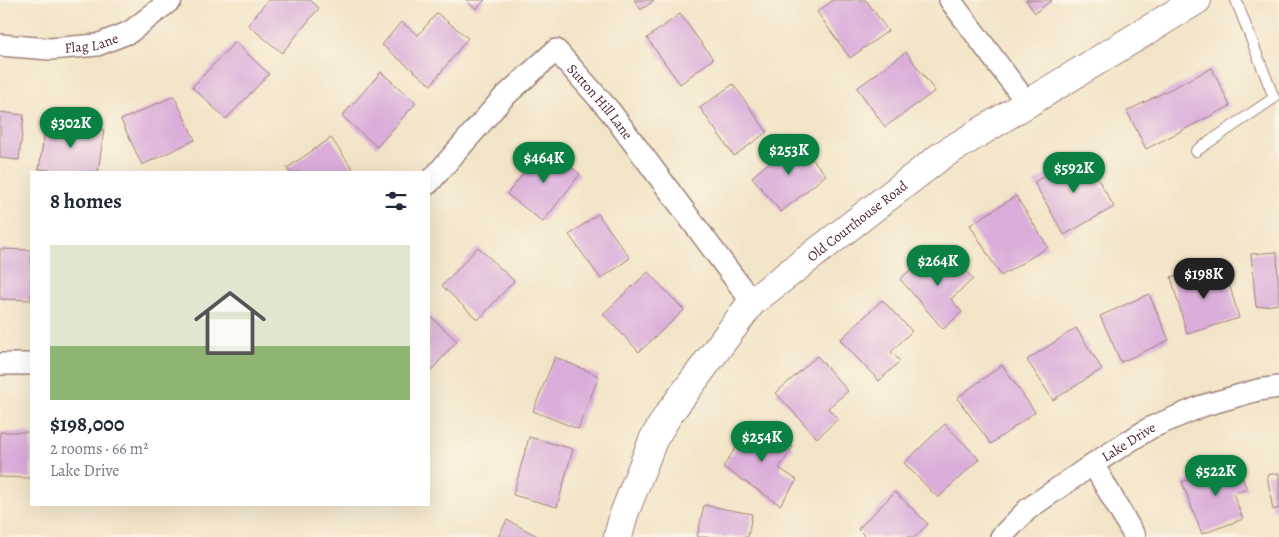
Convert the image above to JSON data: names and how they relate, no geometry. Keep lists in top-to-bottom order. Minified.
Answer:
{"streets":{"street":["Flag Lane","Sutton Hill Lane","Old Courthouse Road","Lake Drive"]},"crossings":[["Sutton Hill Lane","Old Courthouse Road"]],"page":{"price":["$302K","$253K","$464K","$592K","$264K","$198K","$254K","$522K"],"heading":"8 homes","list":[{"name":"$198,000","note":"2 rooms · 66 m² · Lake Drive"}]}}
